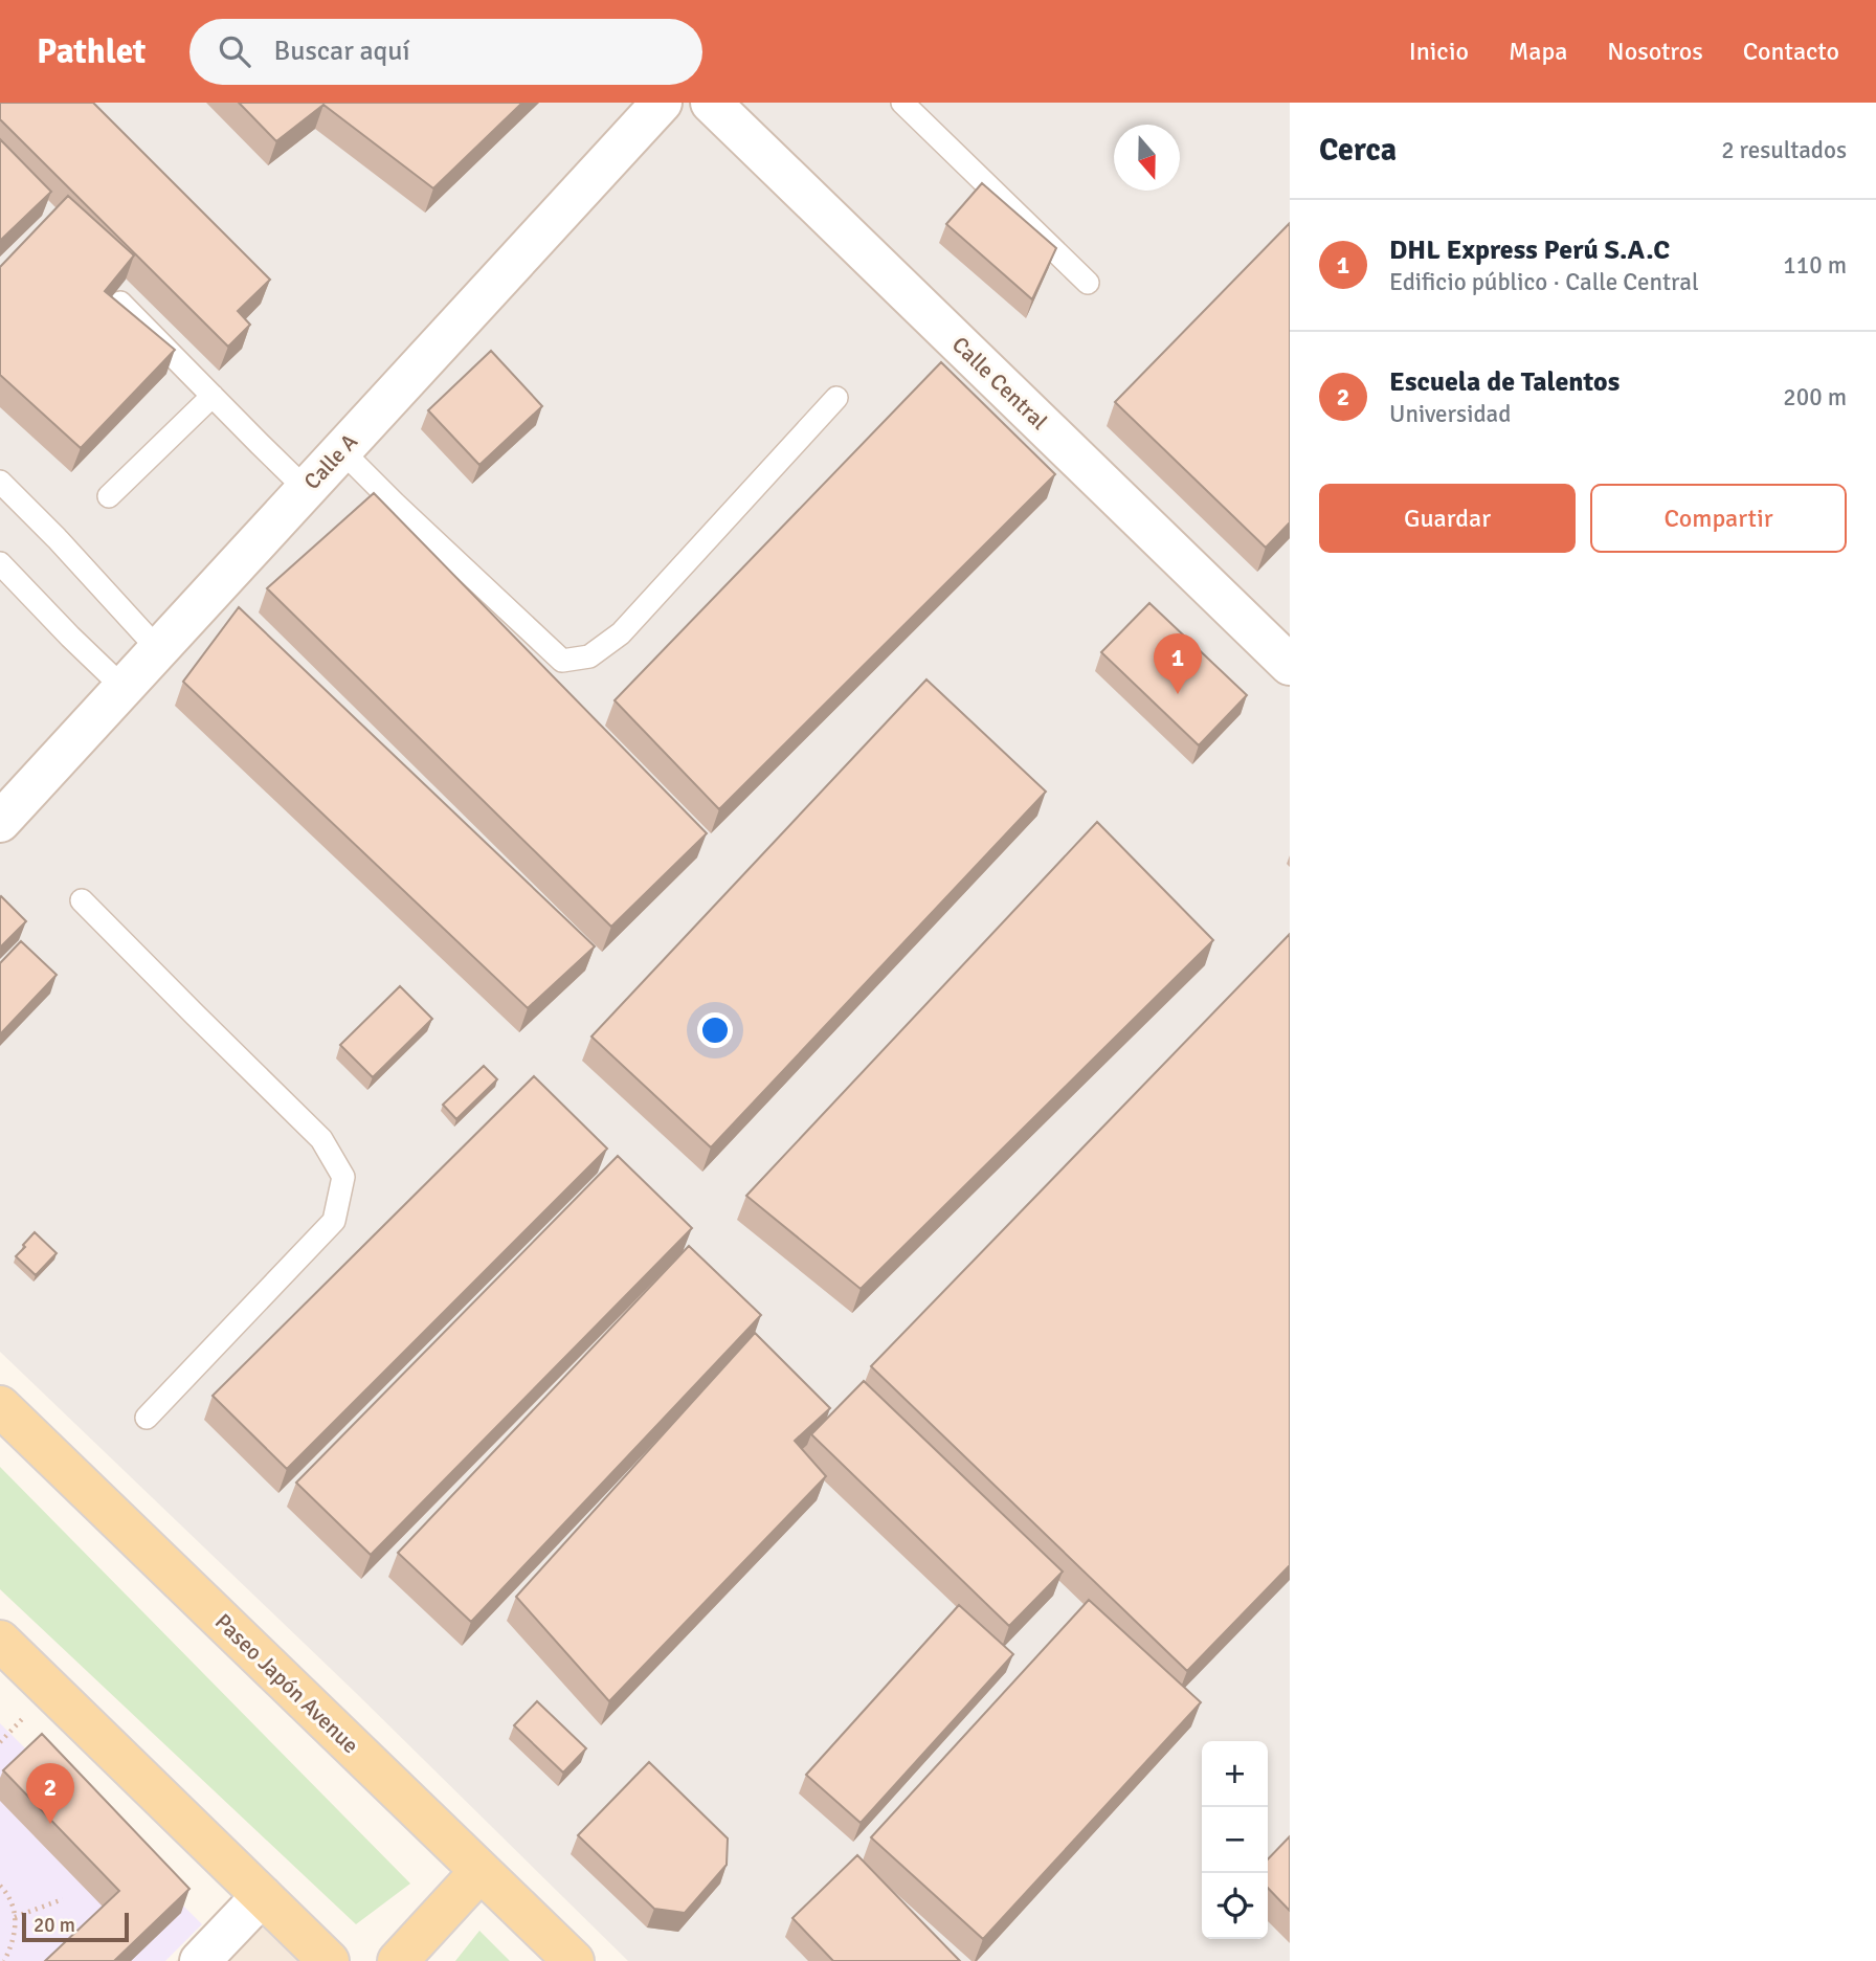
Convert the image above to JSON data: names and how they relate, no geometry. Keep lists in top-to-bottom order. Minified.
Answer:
{"streets":{"main road":["Paseo Japón Avenue"],"street":["Calle Central","Calle A"]},"scale_bar":"20 m","north":"bottom","page":{"header":"Pathlet","search":"Buscar aquí","nav":["Inicio","Mapa","Nosotros","Contacto"],"heading":["Cerca","2 resultados"],"list":[{"mark":"1","name":"DHL Express Perú S.A.C","note":"Edificio público · Calle Central","value":"110 m"},{"mark":"2","name":"Escuela de Talentos","note":"Universidad","value":"200 m"}],"buttons":["Guardar","Compartir"],"pins":["1","2"],"map_buttons":["+","−"],"scale":"20 m"}}
